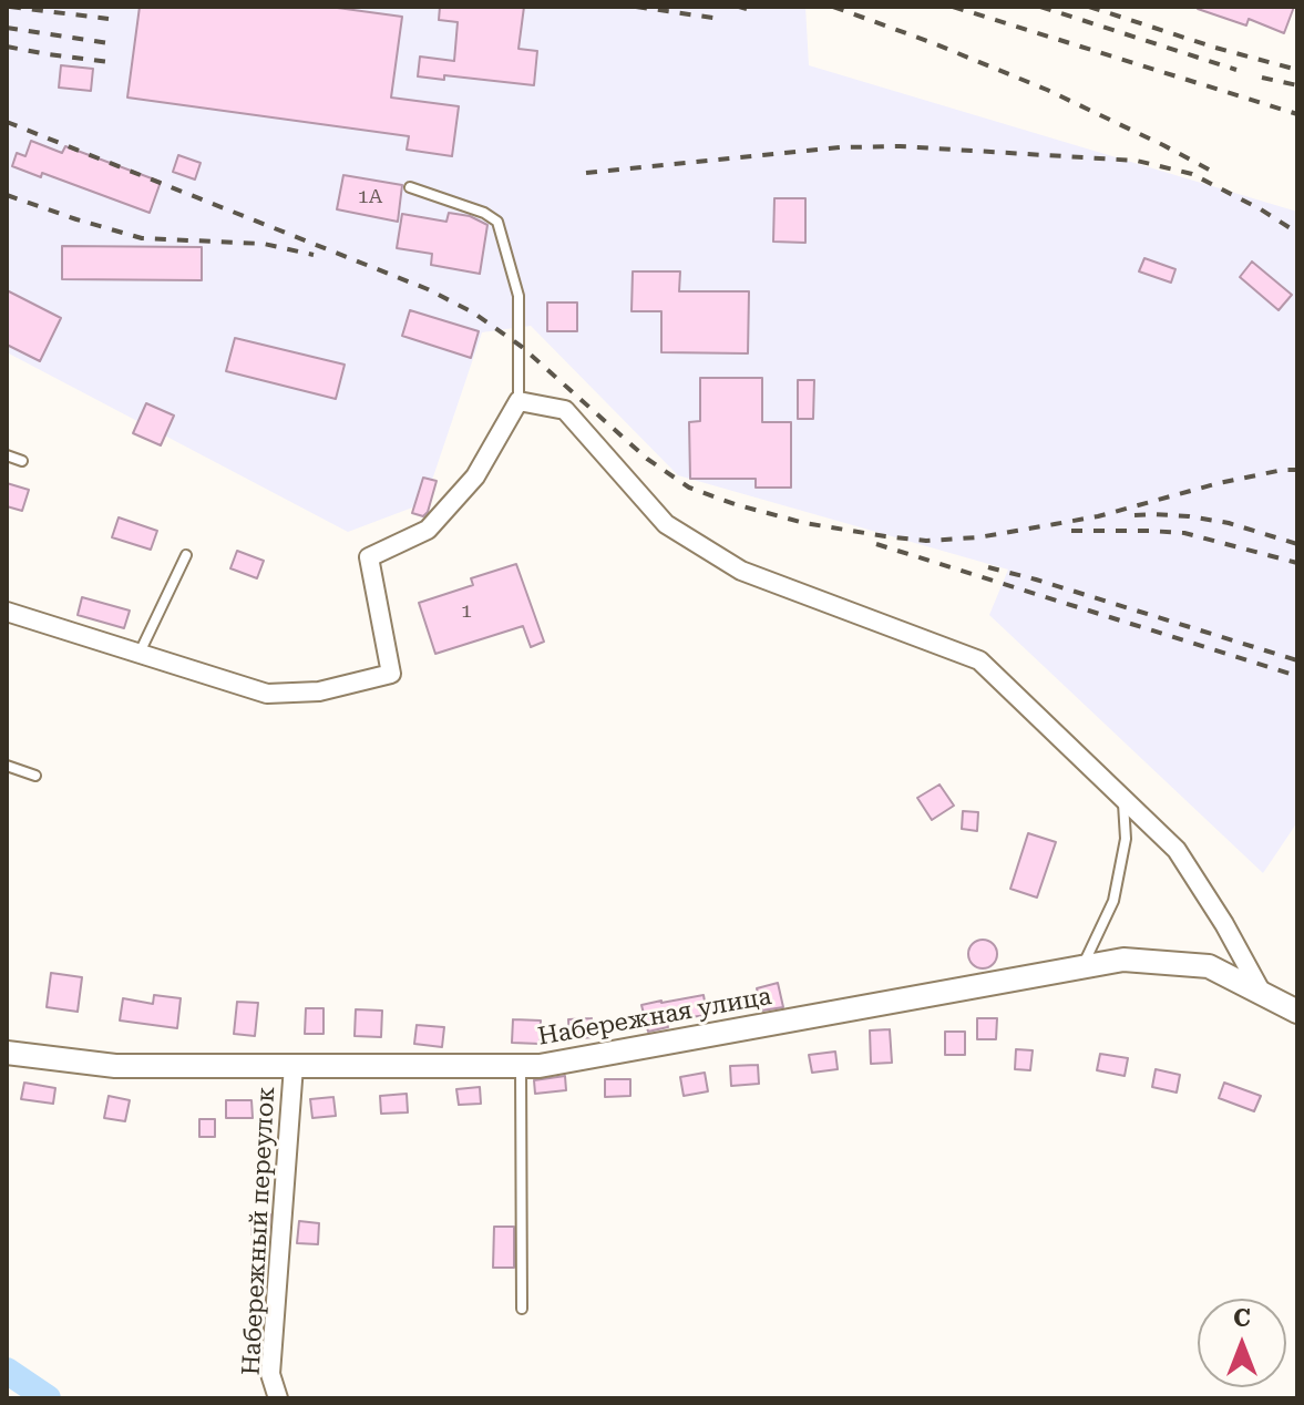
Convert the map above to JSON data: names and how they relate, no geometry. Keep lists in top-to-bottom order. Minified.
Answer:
{"streets":{"street":["Набережная улица","Набережный переулок"]},"crossings":[["Набережная улица","Набережный переулок"]],"house_numbers":["1А","1"],"north":"top"}
